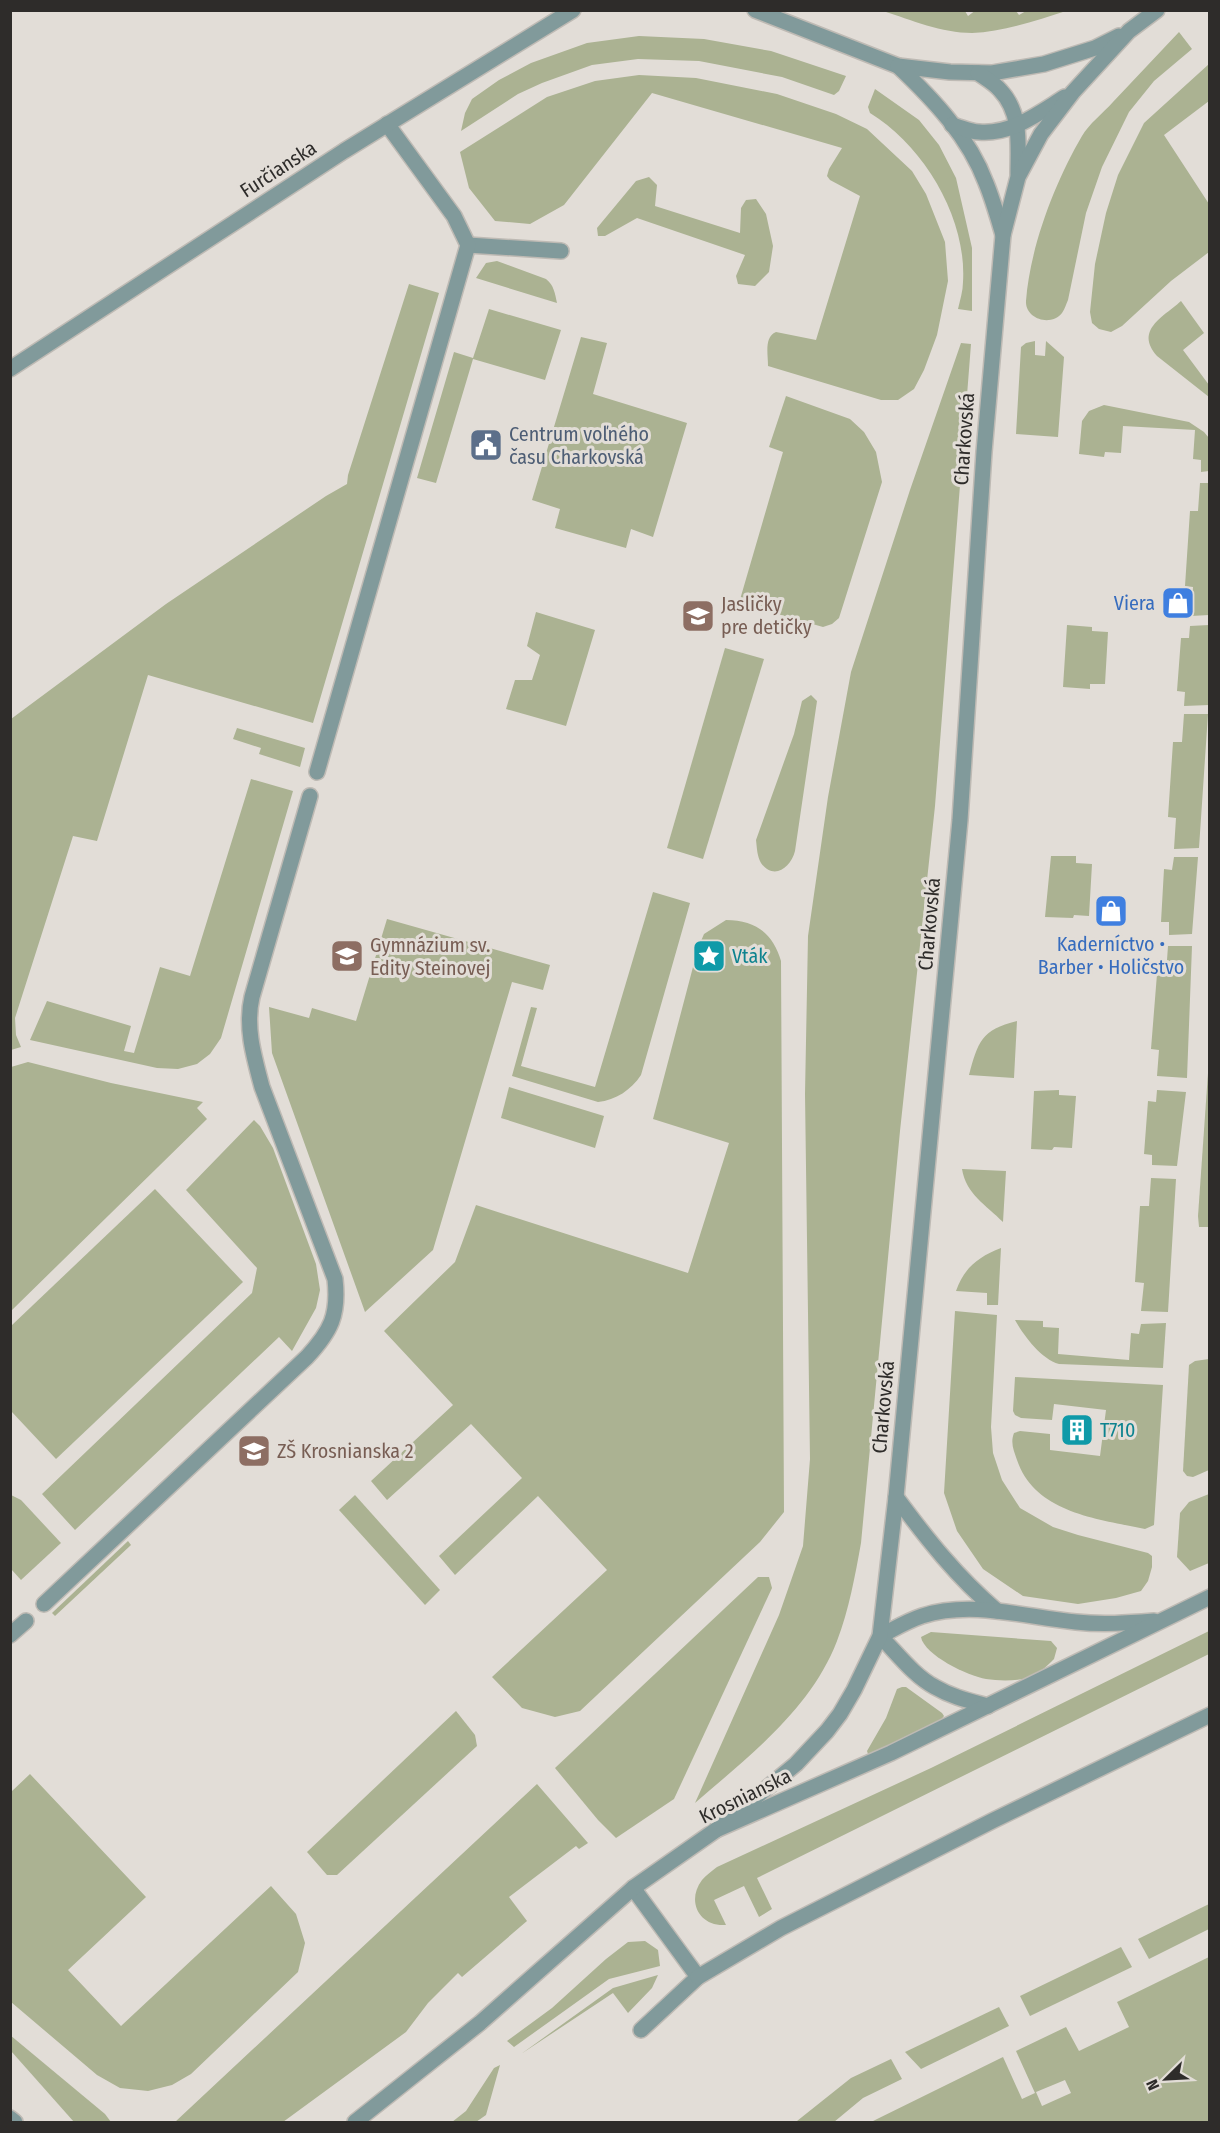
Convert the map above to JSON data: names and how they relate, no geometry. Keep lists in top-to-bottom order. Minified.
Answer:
{"streets":{"street":["Furčianska","Charkovská","Krosnianska"]},"crossings":[["Charkovská","Krosnianska"]],"places":{"public building":["Centrum voľného času Charkovská"],"shop":["Viera","Kaderníctvo • Barber • Holičstvo"],"school or university":["Jasličky pre detičky","Gymnázium sv. Edity Steinovej","ZŠ Krosnianska 2"],"place":["Vták"],"building":["T710"]},"north":"bottom left"}
